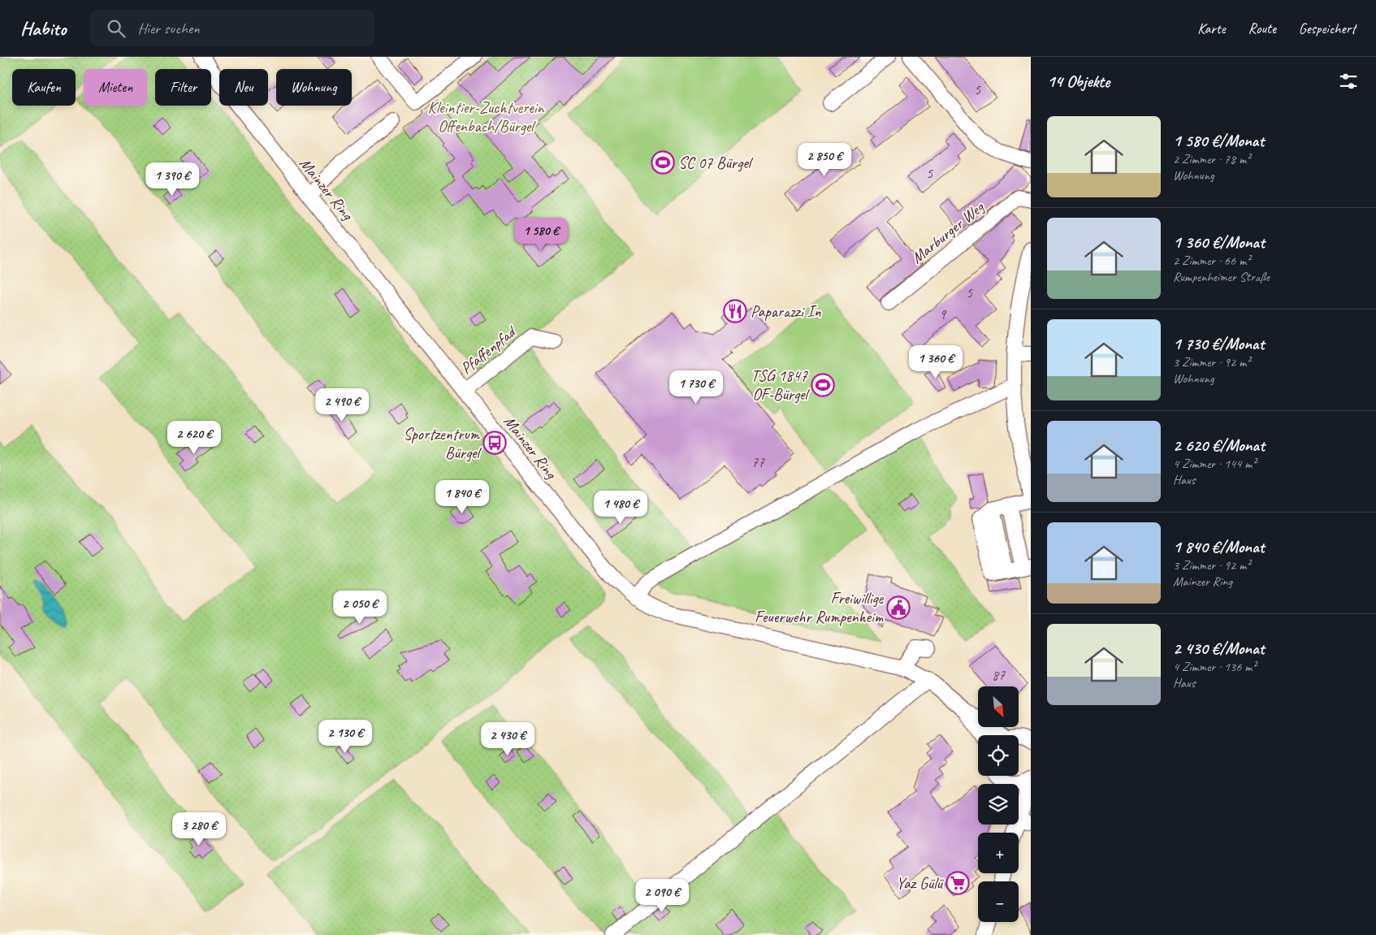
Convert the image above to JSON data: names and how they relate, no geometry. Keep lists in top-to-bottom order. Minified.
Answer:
{"streets":{"street":["Mainzer Ring","Marburger Weg","Pfaffenpfad"]},"crossings":[["Mainzer Ring","Pfaffenpfad"]],"parks":["Kleintier-Zuchtverein Offenbach/Bürgel"],"places":{"sports":["SC 07 Bürgel","TSG 1847 OF-Bürgel"],"restaurant":["Paparazzi In"],"bus stop":["Sportzentrum Bürgel"],"public building":["Freiwillige Feuerwehr Rumpenheim"],"supermarket":["Yaz Gülü"]},"house_numbers":["5","5","5","9","77","87"],"north":"bottom right","page":{"header":"Habito","search":"Hier suchen","nav":["Karte","Route","Gespeichert"],"heading":"14 Objekte","chip":["Kaufen","Mieten","Filter","Neu","Wohnung"],"list":[{"name":"1 580 €/Monat","note":"2 Zimmer · 78 m² · Wohnung"},{"name":"1 360 €/Monat","note":"2 Zimmer · 66 m² · Rumpenheimer Straße"},{"name":"1 730 €/Monat","note":"3 Zimmer · 92 m² · Wohnung"},{"name":"2 620 €/Monat","note":"4 Zimmer · 144 m² · Haus"},{"name":"1 840 €/Monat","note":"3 Zimmer · 92 m² · Mainzer Ring"},{"name":"2 430 €/Monat","note":"4 Zimmer · 136 m² · Haus"}],"price":["2 850 €","1 390 €","1 580 €","1 360 €","1 730 €","2 490 €","2 620 €","1 840 €","1 480 €","2 050 €","2 130 €","2 430 €","3 280 €","2 090 €"],"map_buttons":["+","−"]}}
